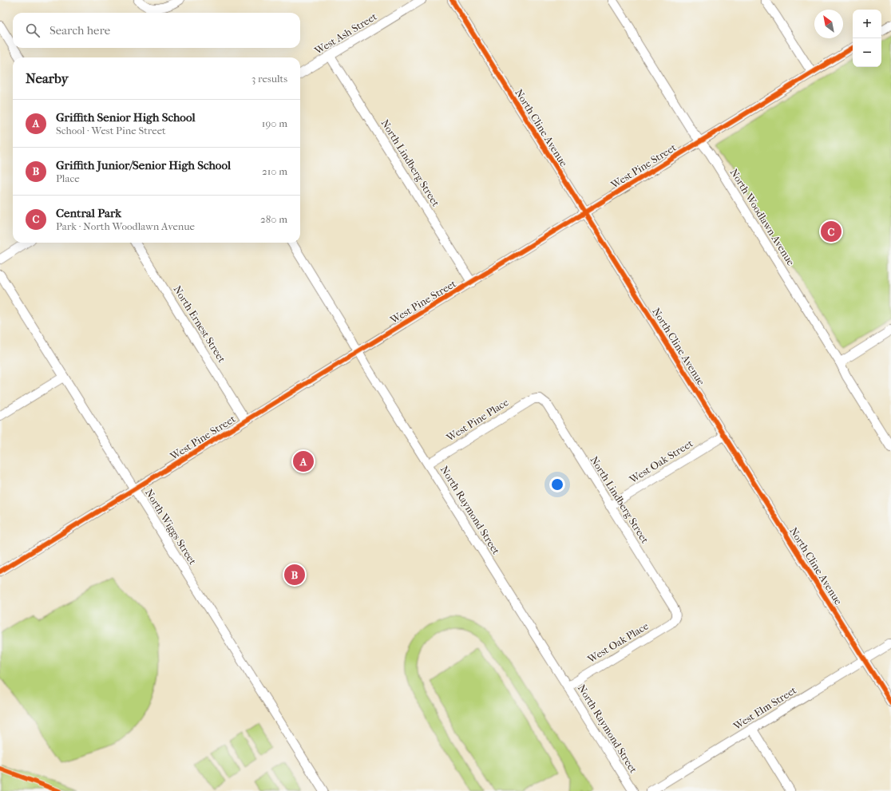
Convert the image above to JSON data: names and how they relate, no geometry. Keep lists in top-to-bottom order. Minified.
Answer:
{"streets":{"street":["West Ash Street","North Cline Avenue","North Lindberg Street","West Pine Street","North Woodlawn Avenue","North Ernest Street","West Pine Place","West Oak Street","North Raymond Street","North Wiggs Street","West Oak Place","West Elm Street"]},"crossings":[["West Ash Street","North Lindberg Street"],["North Cline Avenue","West Pine Street"],["North Cline Avenue","West Oak Street"],["North Cline Avenue","West Elm Street"],["North Lindberg Street","West Pine Street"],["North Lindberg Street","West Pine Place"],["North Lindberg Street","West Oak Street"],["North Lindberg Street","West Oak Place"],["West Pine Street","North Woodlawn Avenue"],["West Pine Street","North Ernest Street"],["West Pine Street","North Raymond Street"],["West Pine Street","North Wiggs Street"],["West Pine Place","North Raymond Street"],["North Raymond Street","West Oak Place"]],"north":"top left","page":{"map_buttons":["+","−"],"search":"Search here","heading":["Nearby","3 results"],"list":[{"mark":"A","name":"Griffith Senior High School","note":"School · West Pine Street","value":"190 m"},{"mark":"B","name":"Griffith Junior/Senior High School","note":"Place","value":"210 m"},{"mark":"C","name":"Central Park","note":"Park · North Woodlawn Avenue","value":"280 m"}],"pins":["C","A","B"]}}
